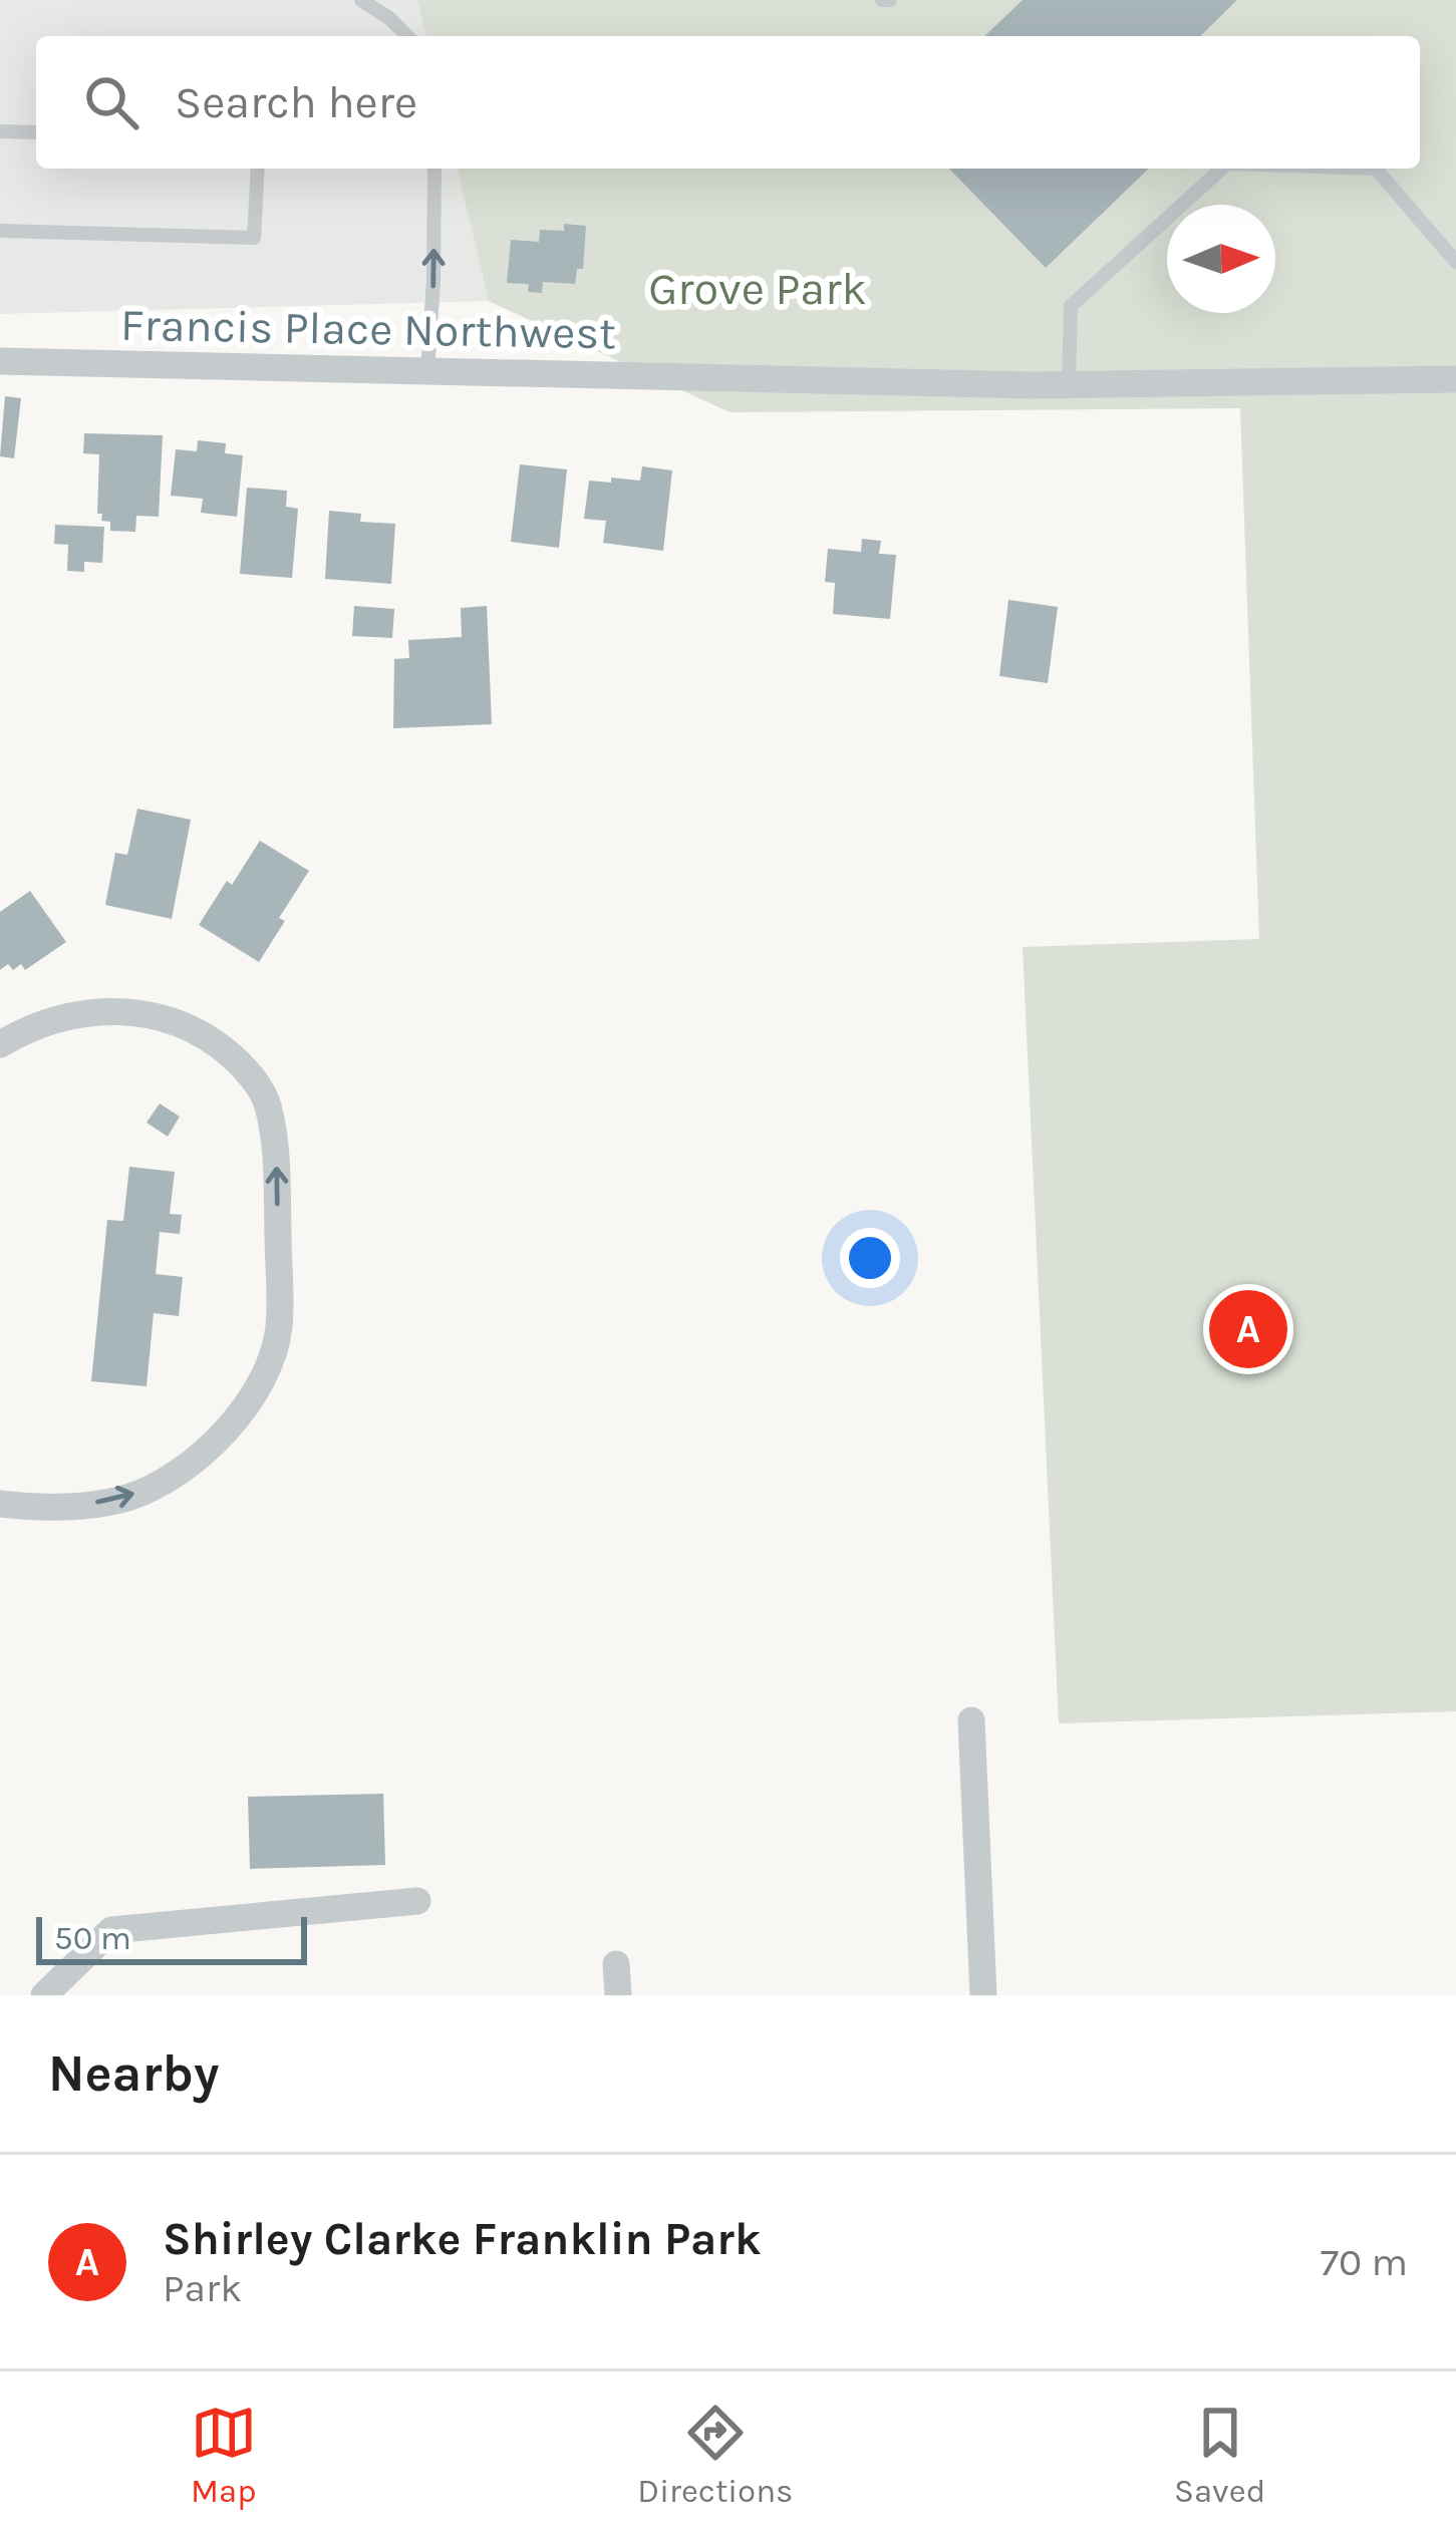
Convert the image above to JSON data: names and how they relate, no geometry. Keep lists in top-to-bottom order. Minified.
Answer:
{"streets":{"street":["Francis Place Northwest"]},"parks":["Grove Park"],"scale_bar":"50 m","north":"right","page":{"search":"Search here","pins":"A","scale":"50 m","heading":"Nearby","list":[{"mark":"A","name":"Shirley Clarke Franklin Park","note":"Park","value":"70 m"}],"nav":["Map","Directions","Saved"]}}
